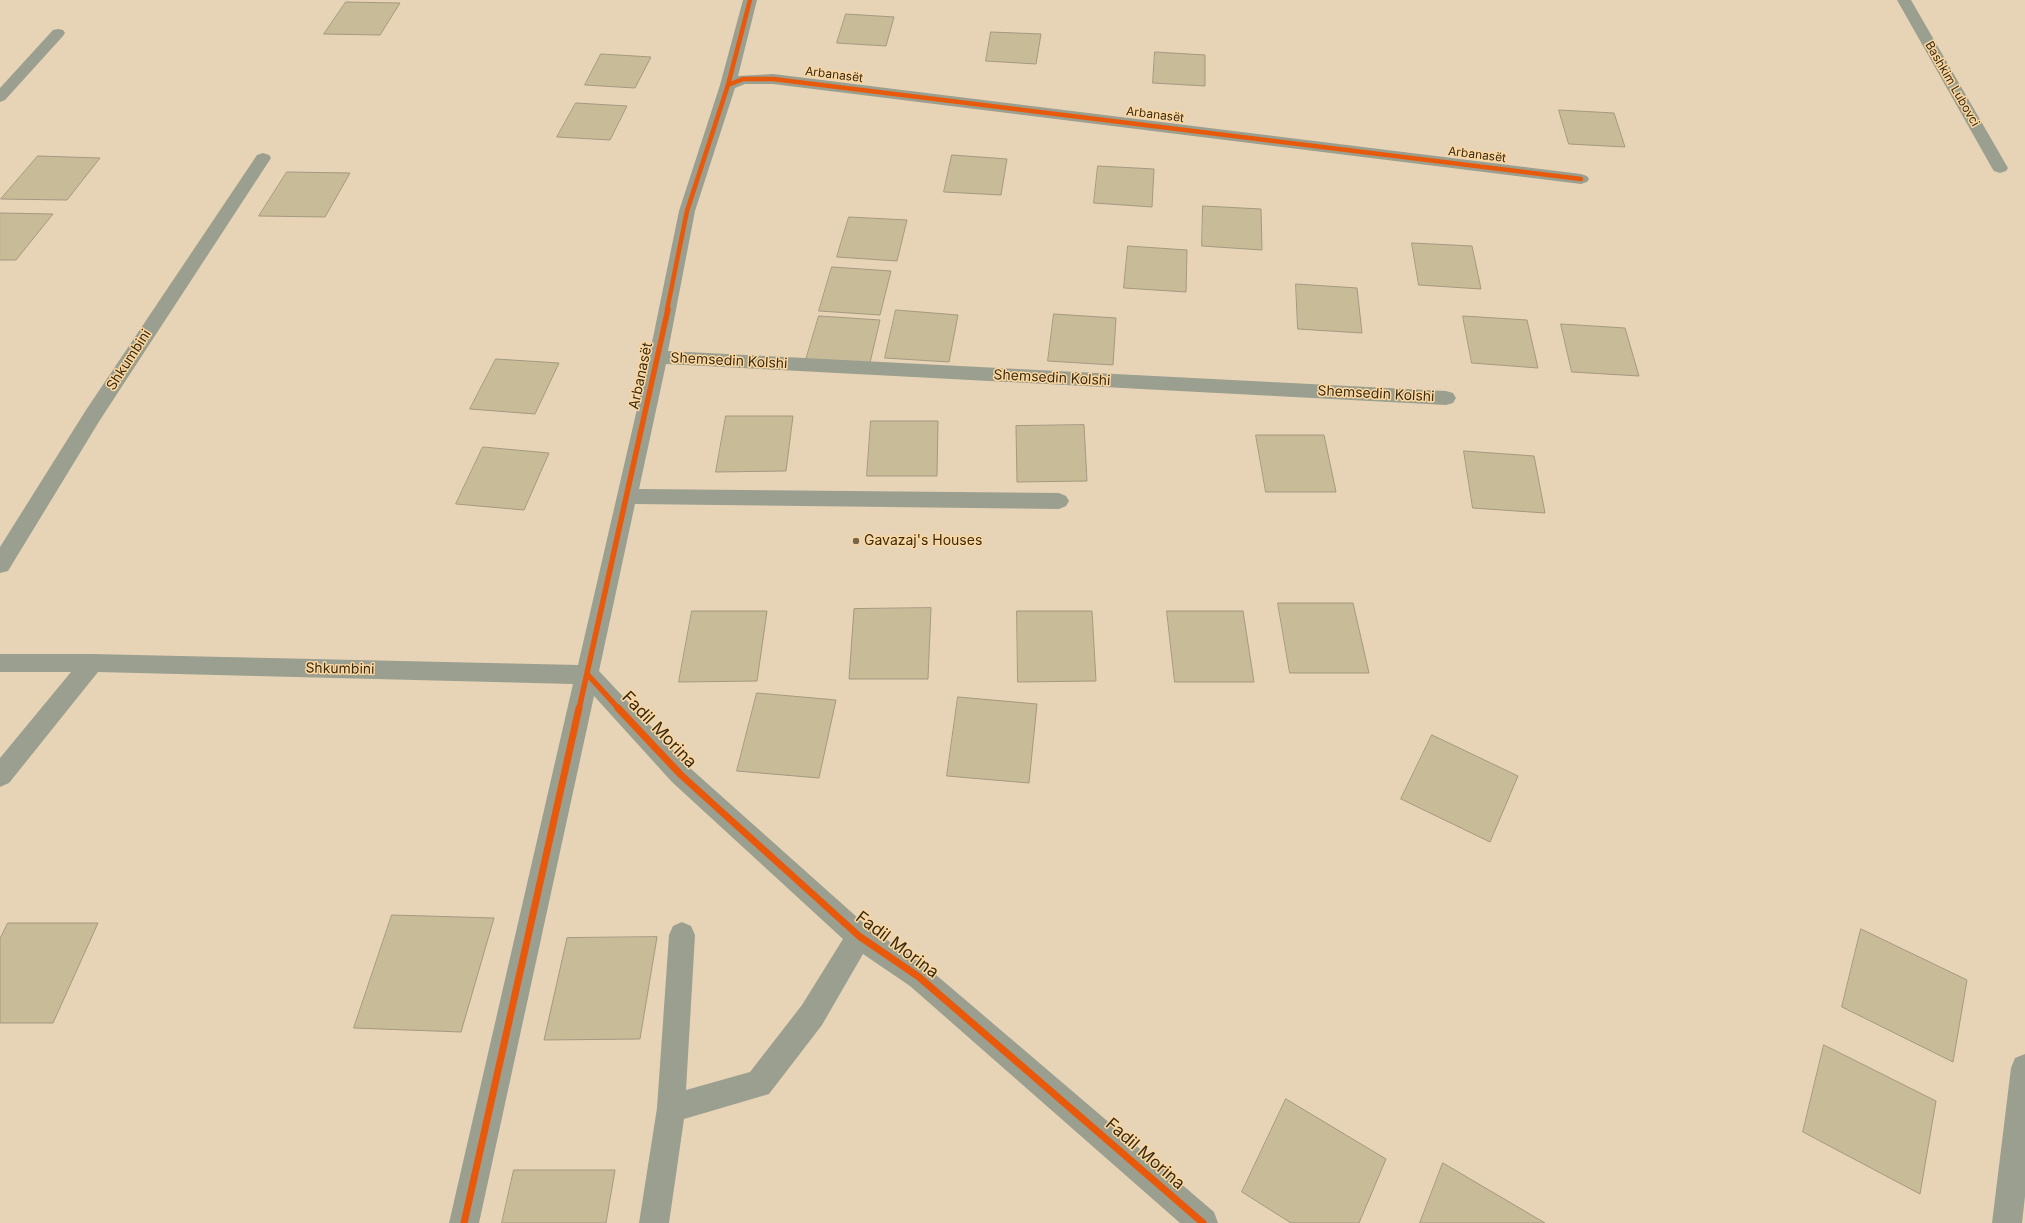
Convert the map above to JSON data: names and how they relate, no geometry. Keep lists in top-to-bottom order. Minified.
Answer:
{"streets":{"street":["Arbanasët","Bashkim Lubovci","Shkumbini","Shemsedin Kolshi","Fadil Morina"]},"crossings":[["Arbanasët","Shkumbini"],["Arbanasët","Shemsedin Kolshi"],["Arbanasët","Fadil Morina"],["Shkumbini","Fadil Morina"]],"places":["Gavazaj's Houses"]}
